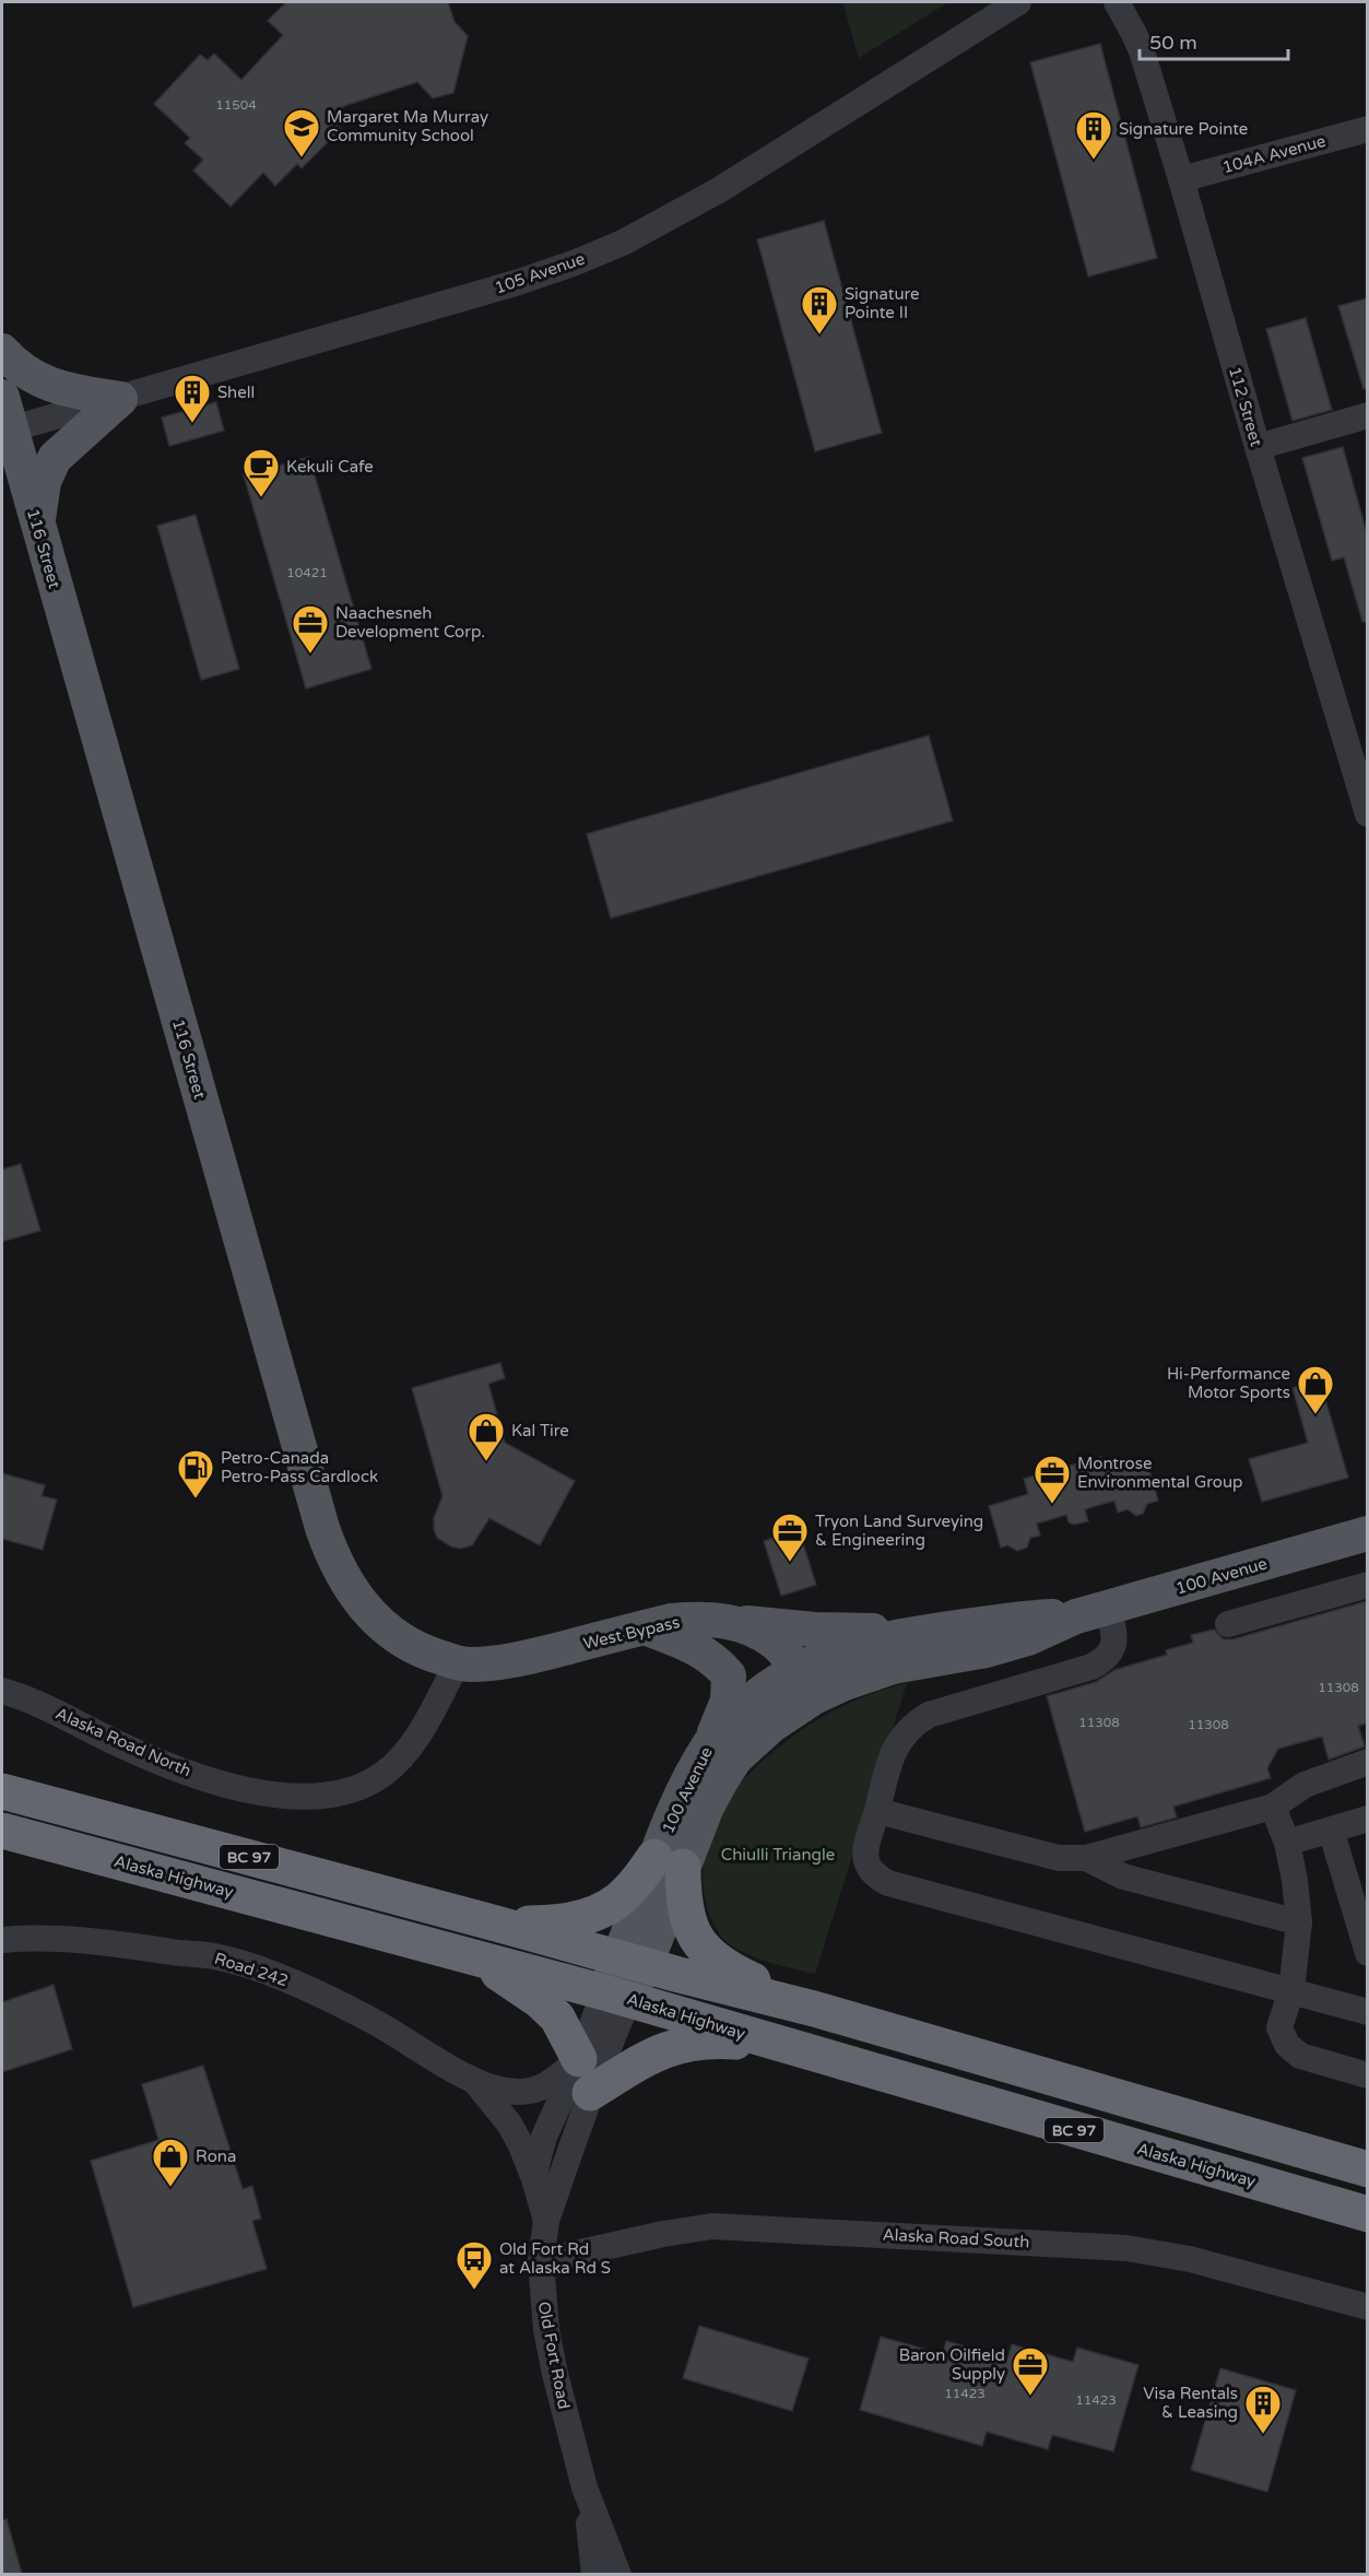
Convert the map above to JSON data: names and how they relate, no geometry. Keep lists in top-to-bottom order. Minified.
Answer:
{"streets":{"highway":["BC 97","Alaska Highway"],"main road":["116 Street","100 Avenue","West Bypass"],"street":["104A Avenue","105 Avenue","112 Street","Alaska Road North","Road 242","Alaska Road South","Old Fort Road"]},"crossings":[["104A Avenue","112 Street"],["105 Avenue","116 Street"],["116 Street","West Bypass"],["116 Street","Alaska Road North"],["100 Avenue","West Bypass"],["100 Avenue","BC 97"],["100 Avenue","Alaska Highway"],["100 Avenue","Old Fort Road"],["West Bypass","Alaska Road North"],["Alaska Highway","Old Fort Road"],["Road 242","Old Fort Road"],["Alaska Road South","Old Fort Road"]],"parks":["Chiulli Triangle"],"places":{"school or university":["Margaret Ma Murray Community School"],"building":["Signature Pointe","Signature Pointe II","Shell","Visa Rentals & Leasing"],"cafe":["Kekuli Cafe"],"office":["Naachesneh Development Corp.","Montrose Environmental Group","Tryon Land Surveying & Engineering","Baron Oilfield Supply"],"shop":["Hi-Performance Motor Sports","Kal Tire","Rona"],"fuel station":["Petro-Canada Petro-Pass Cardlock"],"bus stop":["Old Fort Rd at Alaska Rd S"]},"house_numbers":["11504","10421","11308","11308","11308","11423","11423"],"scale_bar":"50 m"}
